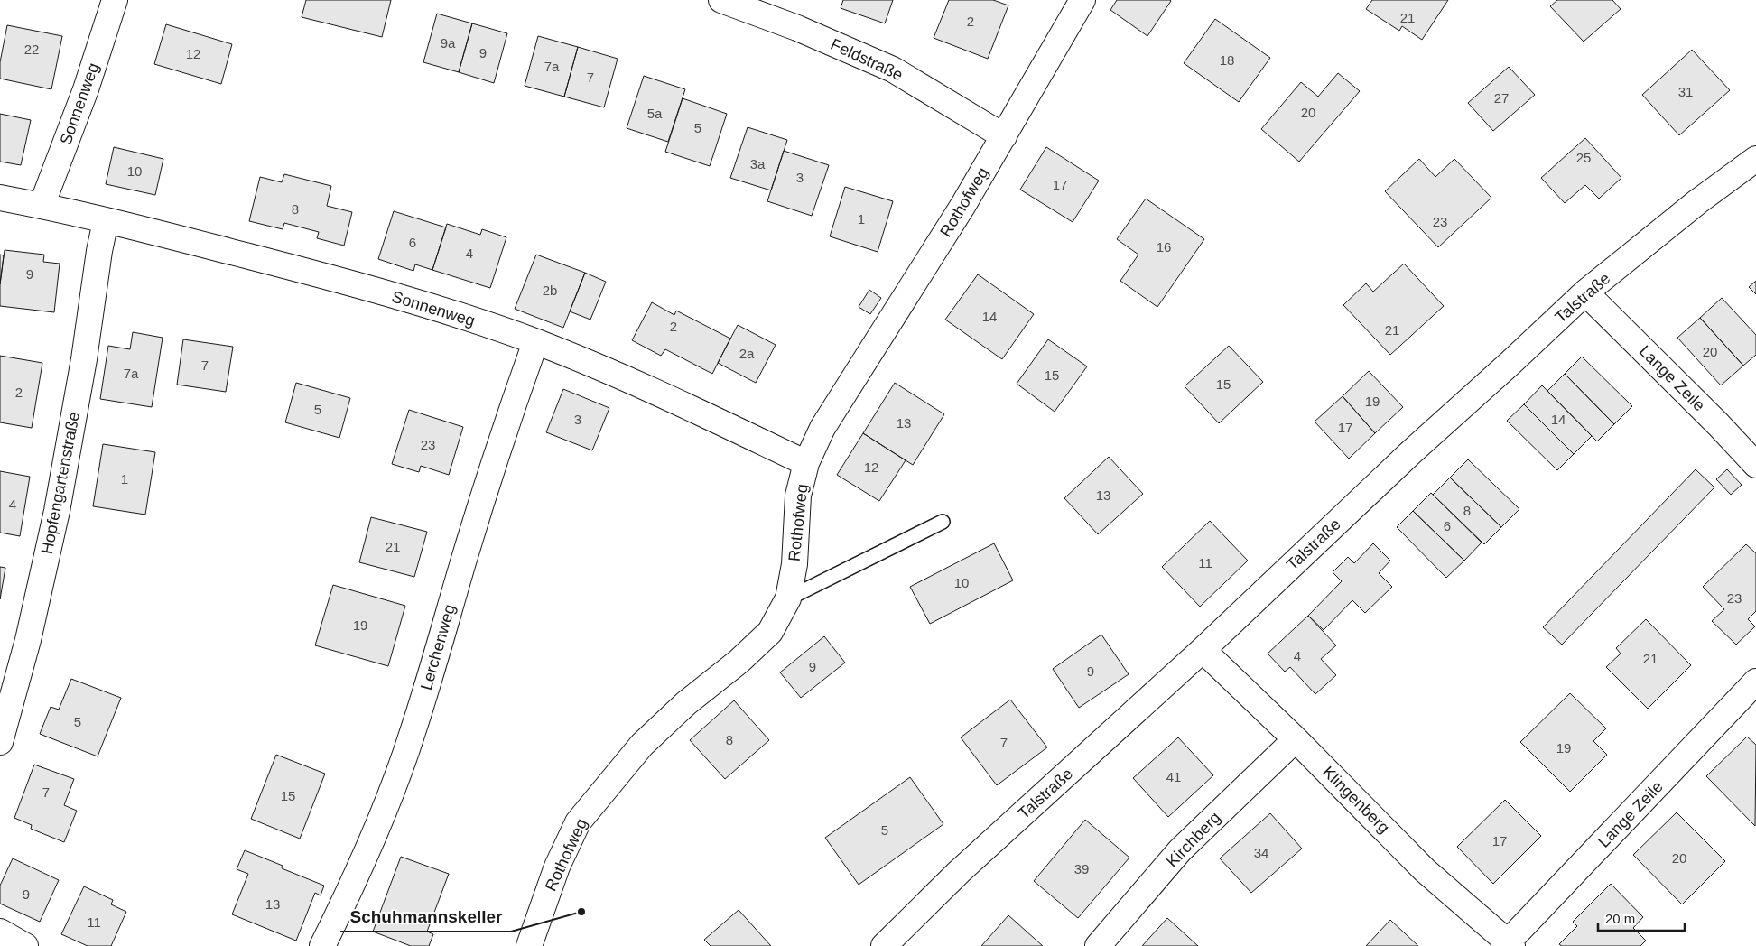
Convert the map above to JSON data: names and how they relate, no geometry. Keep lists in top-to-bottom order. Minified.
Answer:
{"streets":{"street":["Feldstraße","Sonnenweg","Rothofweg","Talstraße","Lange Zeile","Hopfengartenstraße","Lerchenweg","Klingenberg","Kirchberg"]},"crossings":[["Feldstraße","Rothofweg"],["Sonnenweg","Rothofweg"],["Sonnenweg","Hopfengartenstraße"],["Sonnenweg","Lerchenweg"],["Talstraße","Lange Zeile"],["Talstraße","Klingenberg"],["Lange Zeile","Klingenberg"],["Klingenberg","Kirchberg"]],"places":["Schuhmannskeller"],"house_numbers":["21","2","9a","22","9","12","18","7a","7","31","27","20","5a","5","25","3a","10","3","17","8","1","23","6","16","4","9","2b","14","2","21","20","2a","7","7a","15","15","2","19","5","3","14","13","17","23","12","1","13","4","8","6","21","11","10","23","19","4","21","9","9","5","8","7","19","41","7","15","5","17","34","20","39","9","13","11"],"scale_bar":"20 m"}
